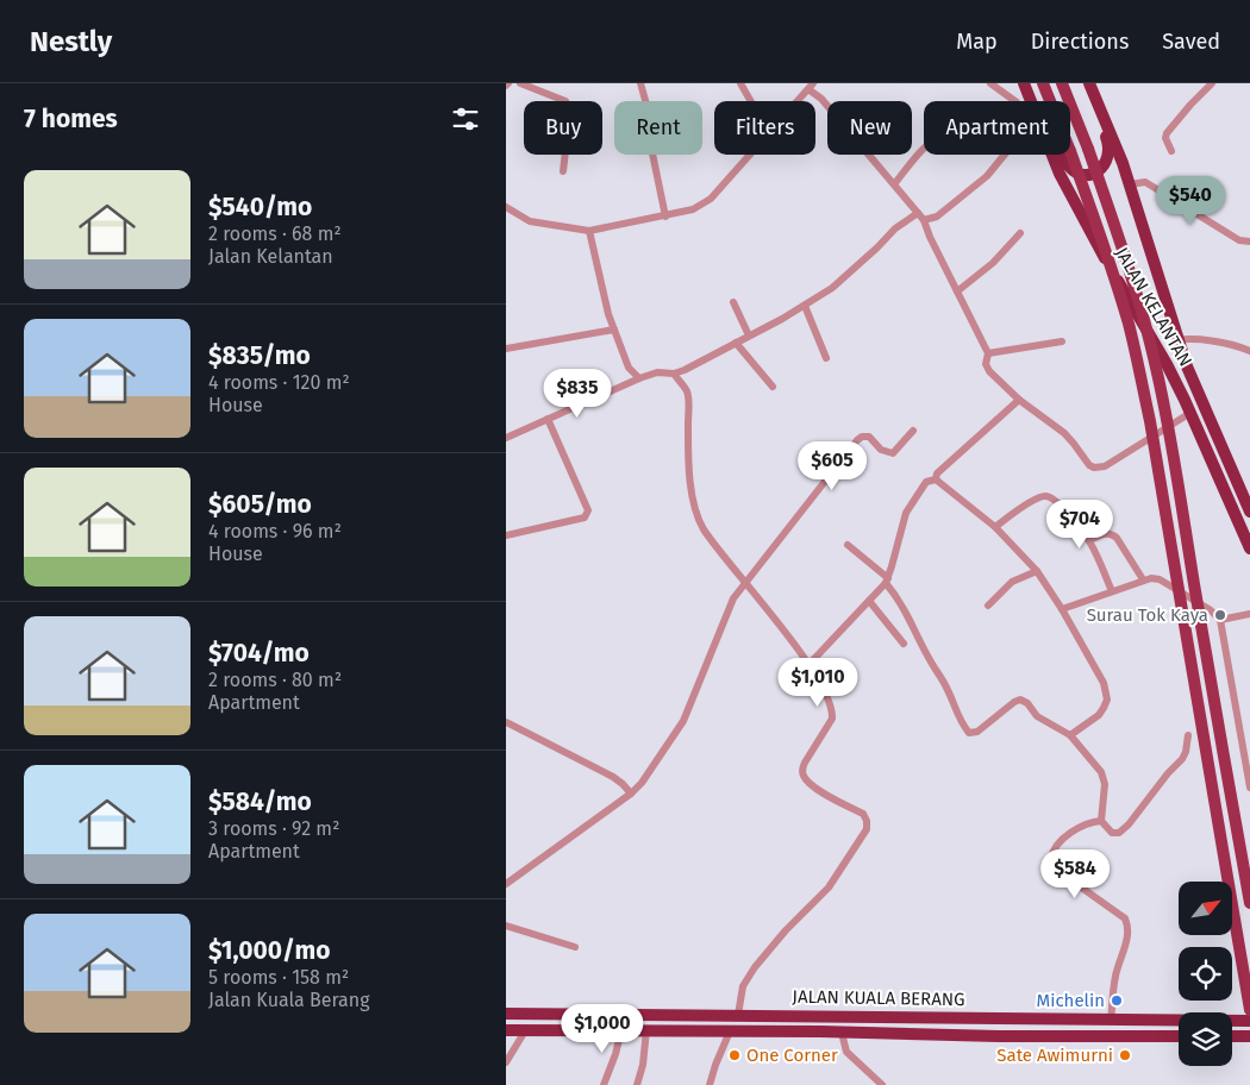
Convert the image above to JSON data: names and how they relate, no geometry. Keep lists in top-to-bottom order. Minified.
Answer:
{"streets":{"highway":["JALAN KELANTAN","JALAN KUALA BERANG"]},"places":["Surau Tok Kaya","Michelin","One Corner","Sate Awimurni"],"north":"top right","page":{"header":"Nestly","nav":["Map","Directions","Saved"],"heading":"7 homes","chip":["Buy","Rent","Filters","New","Apartment"],"list":[{"name":"$540/mo","note":"2 rooms · 68 m² · Jalan Kelantan"},{"name":"$835/mo","note":"4 rooms · 120 m² · House"},{"name":"$605/mo","note":"4 rooms · 96 m² · House"},{"name":"$704/mo","note":"2 rooms · 80 m² · Apartment"},{"name":"$584/mo","note":"3 rooms · 92 m² · Apartment"},{"name":"$1,000/mo","note":"5 rooms · 158 m² · Jalan Kuala Berang"}],"price":["$540","$835","$605","$704","$1,010","$584","$1,000"]}}
